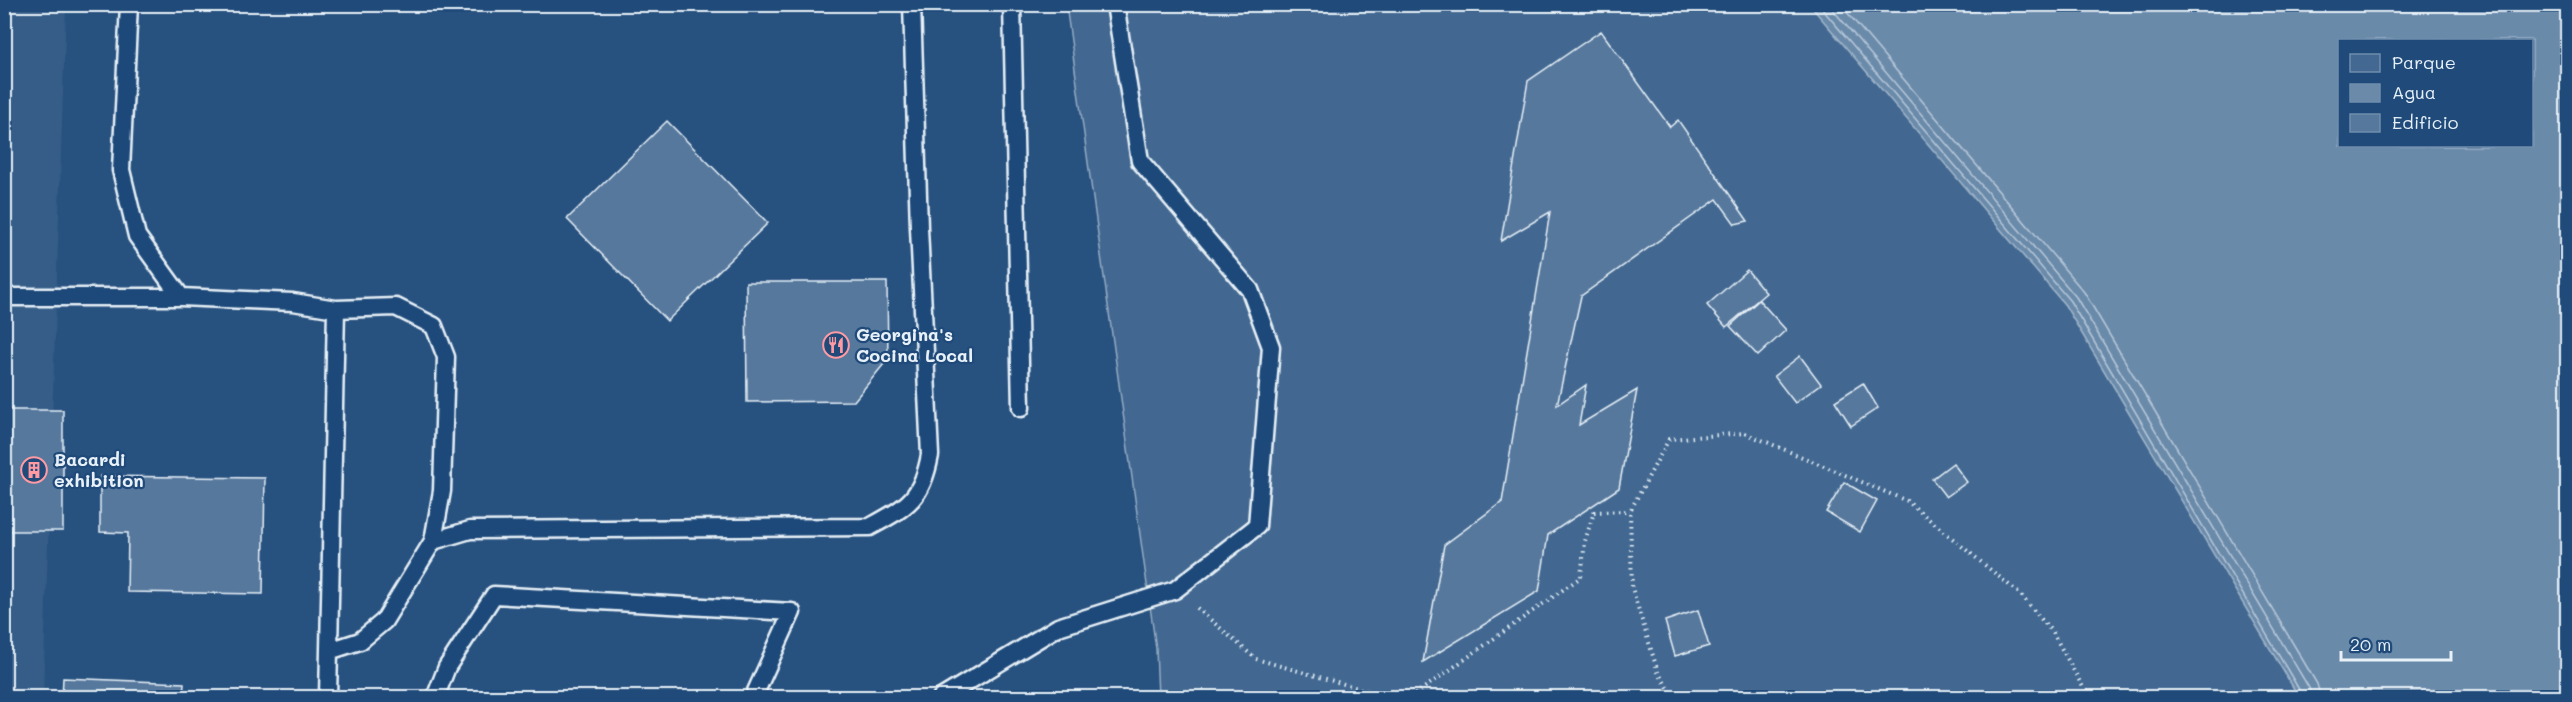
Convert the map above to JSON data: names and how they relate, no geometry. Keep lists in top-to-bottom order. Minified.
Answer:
{"places":{"restaurant":["Georgina's Cocina Local"],"building":["Bacardi exhibition"]},"legend":["Parque","Agua","Edificio"],"scale_bar":"20 m"}
